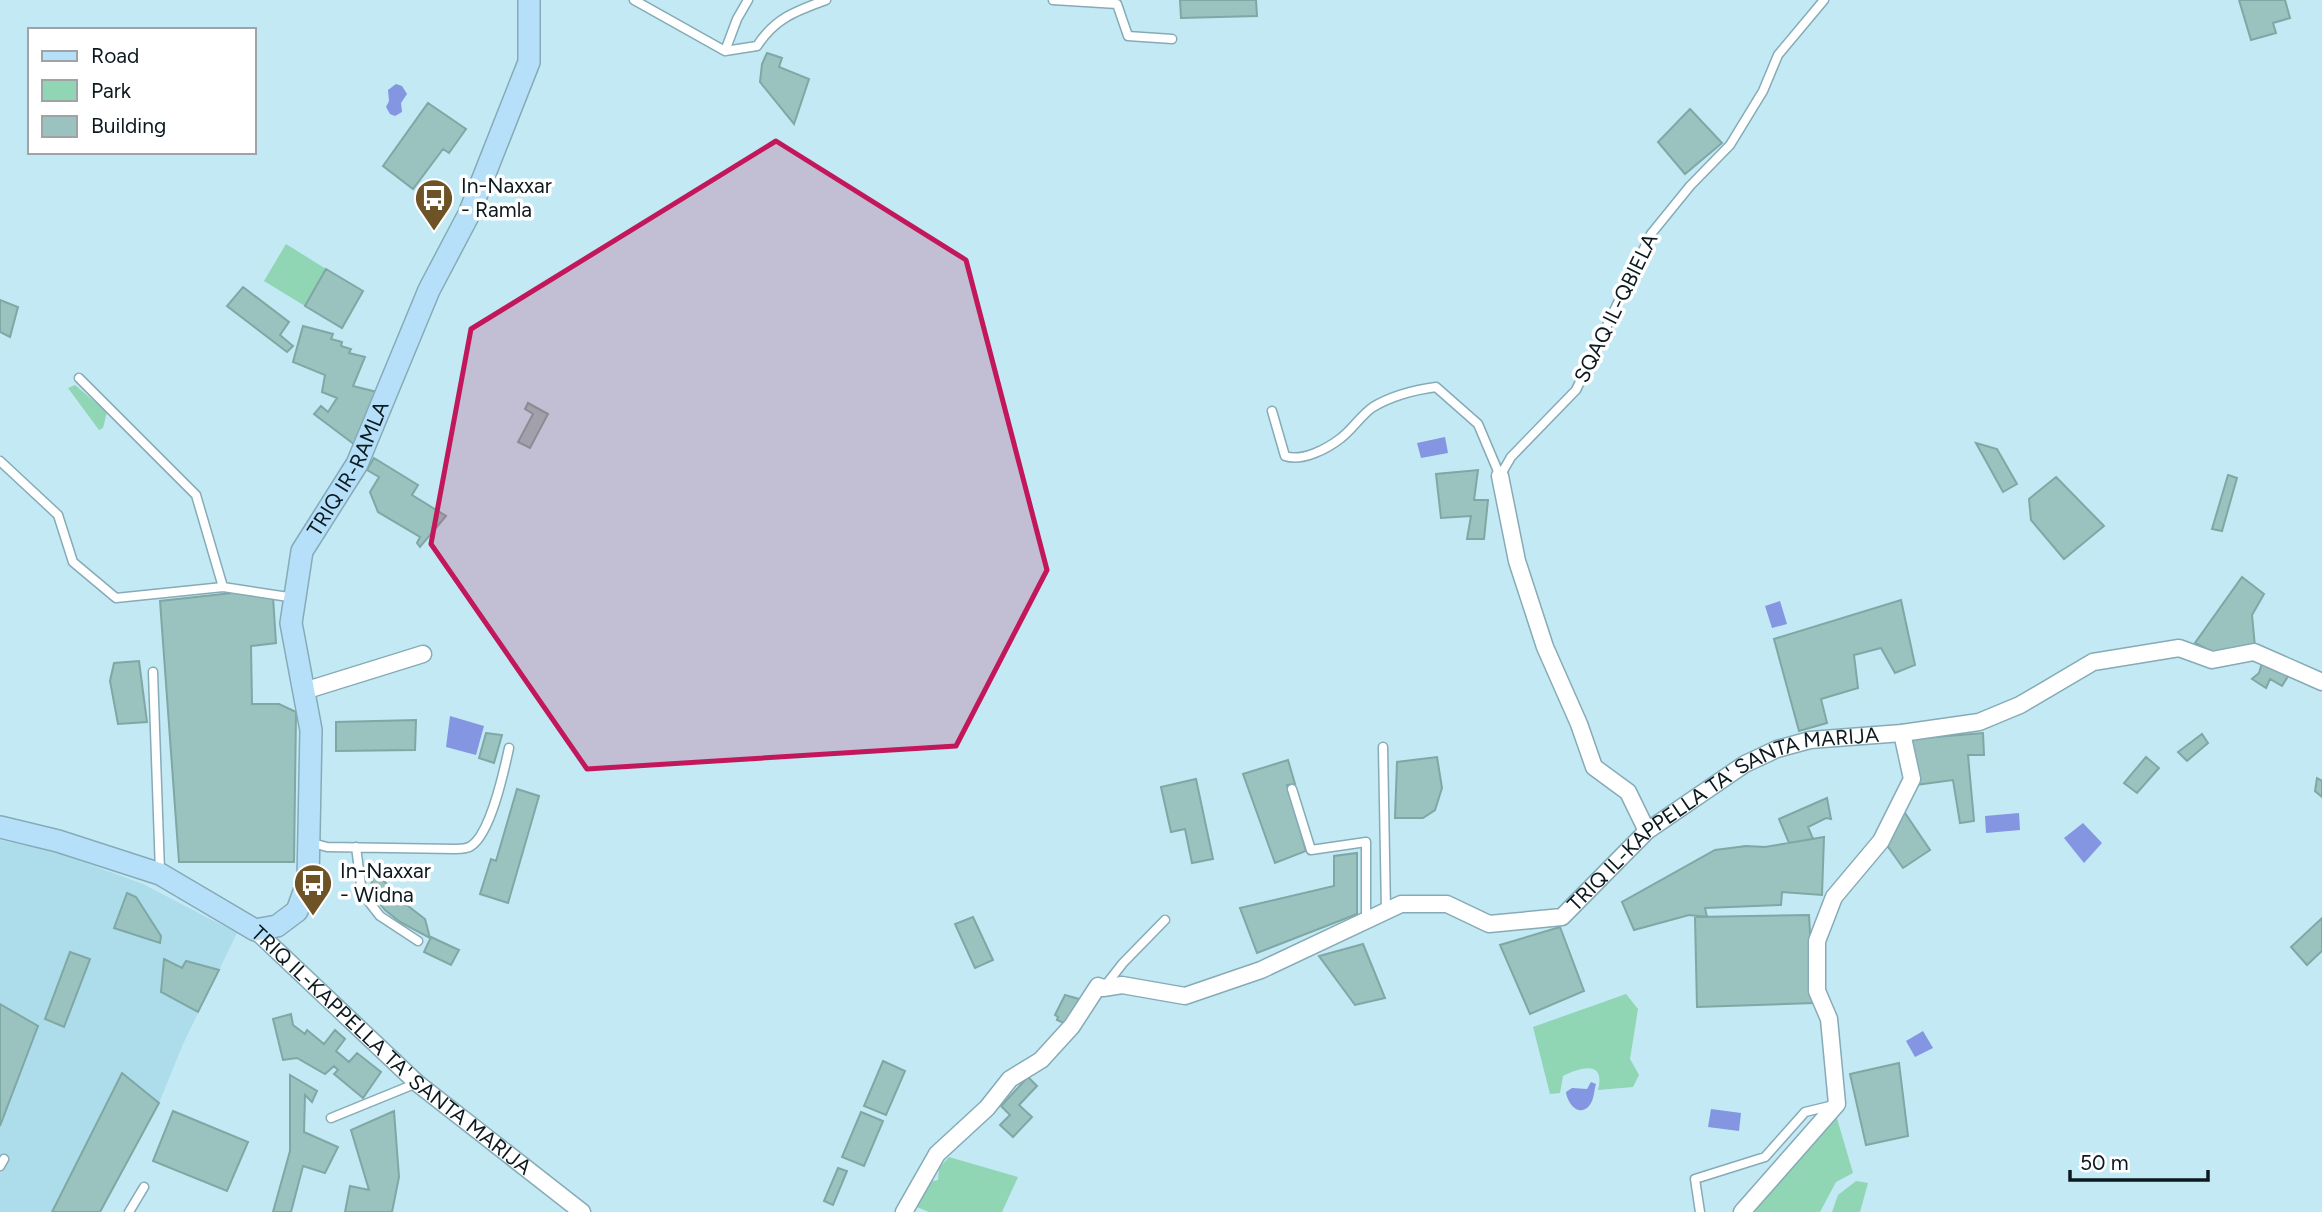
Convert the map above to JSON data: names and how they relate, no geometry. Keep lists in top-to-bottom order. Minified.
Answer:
{"streets":{"main road":["TRIQ IR-RAMLA","TRIQ IL-KAPPELLA TA' SANTA MARIJA"],"lane":["SQAQ IL-QBIELA"]},"crossings":[["TRIQ IR-RAMLA","TRIQ IL-KAPPELLA TA' SANTA MARIJA"]],"places":{"bus stop":["In-Naxxar - Ramla","In-Naxxar - Widna"]},"legend":["Road","Park","Building"],"scale_bar":"50 m"}
